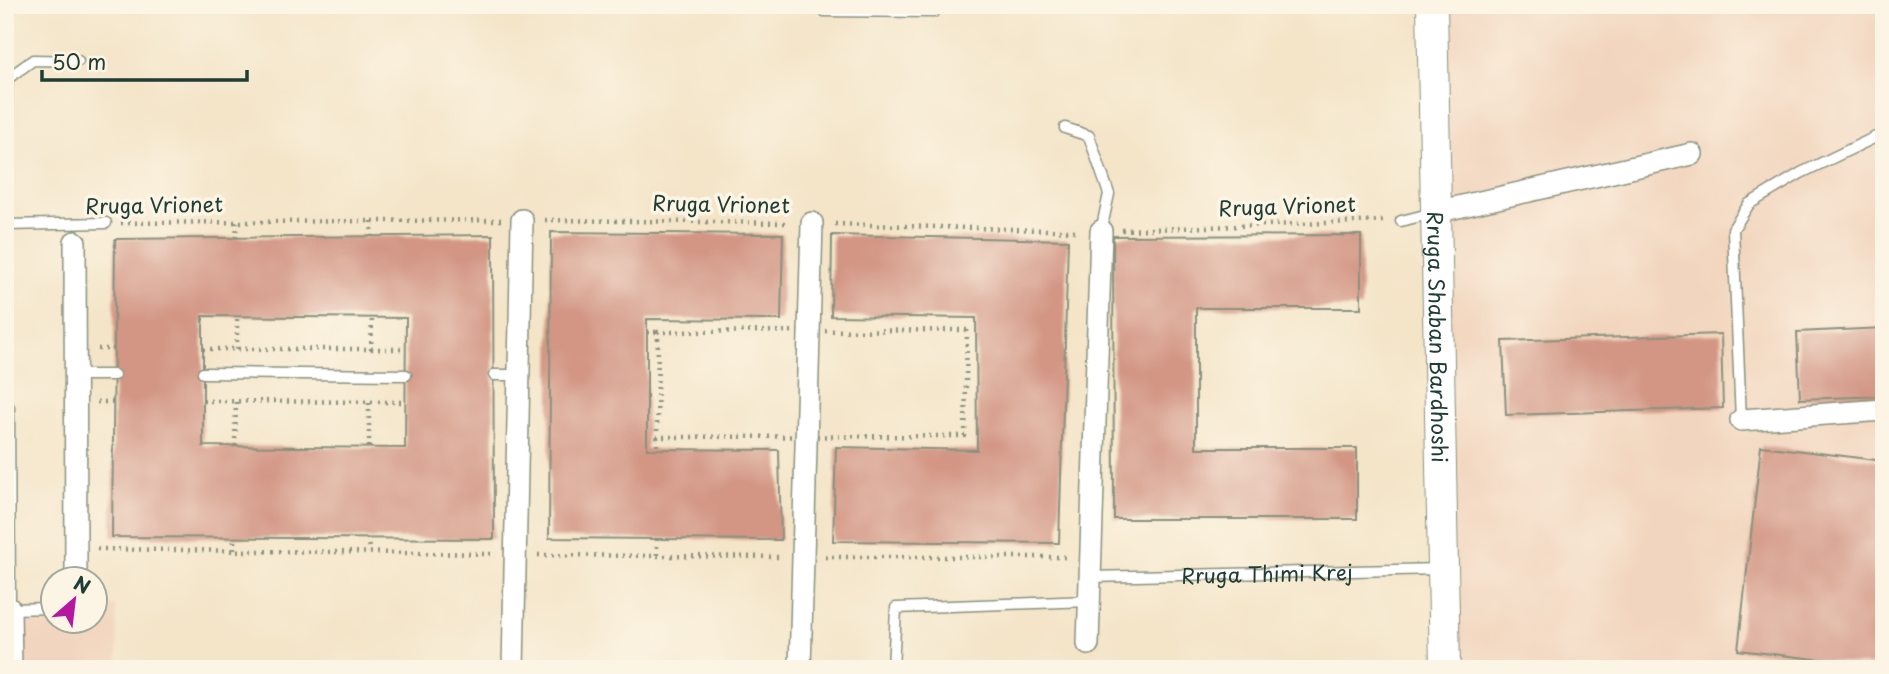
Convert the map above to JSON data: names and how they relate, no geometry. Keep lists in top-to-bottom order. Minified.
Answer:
{"streets":{"street":["Rruga Shaban Bardhoshi"],"lane":["Rruga Vrionet","Rruga Thimi Krej"]},"crossings":[["Rruga Shaban Bardhoshi","Rruga Thimi Krej"]],"scale_bar":"50 m","north":"top right"}
